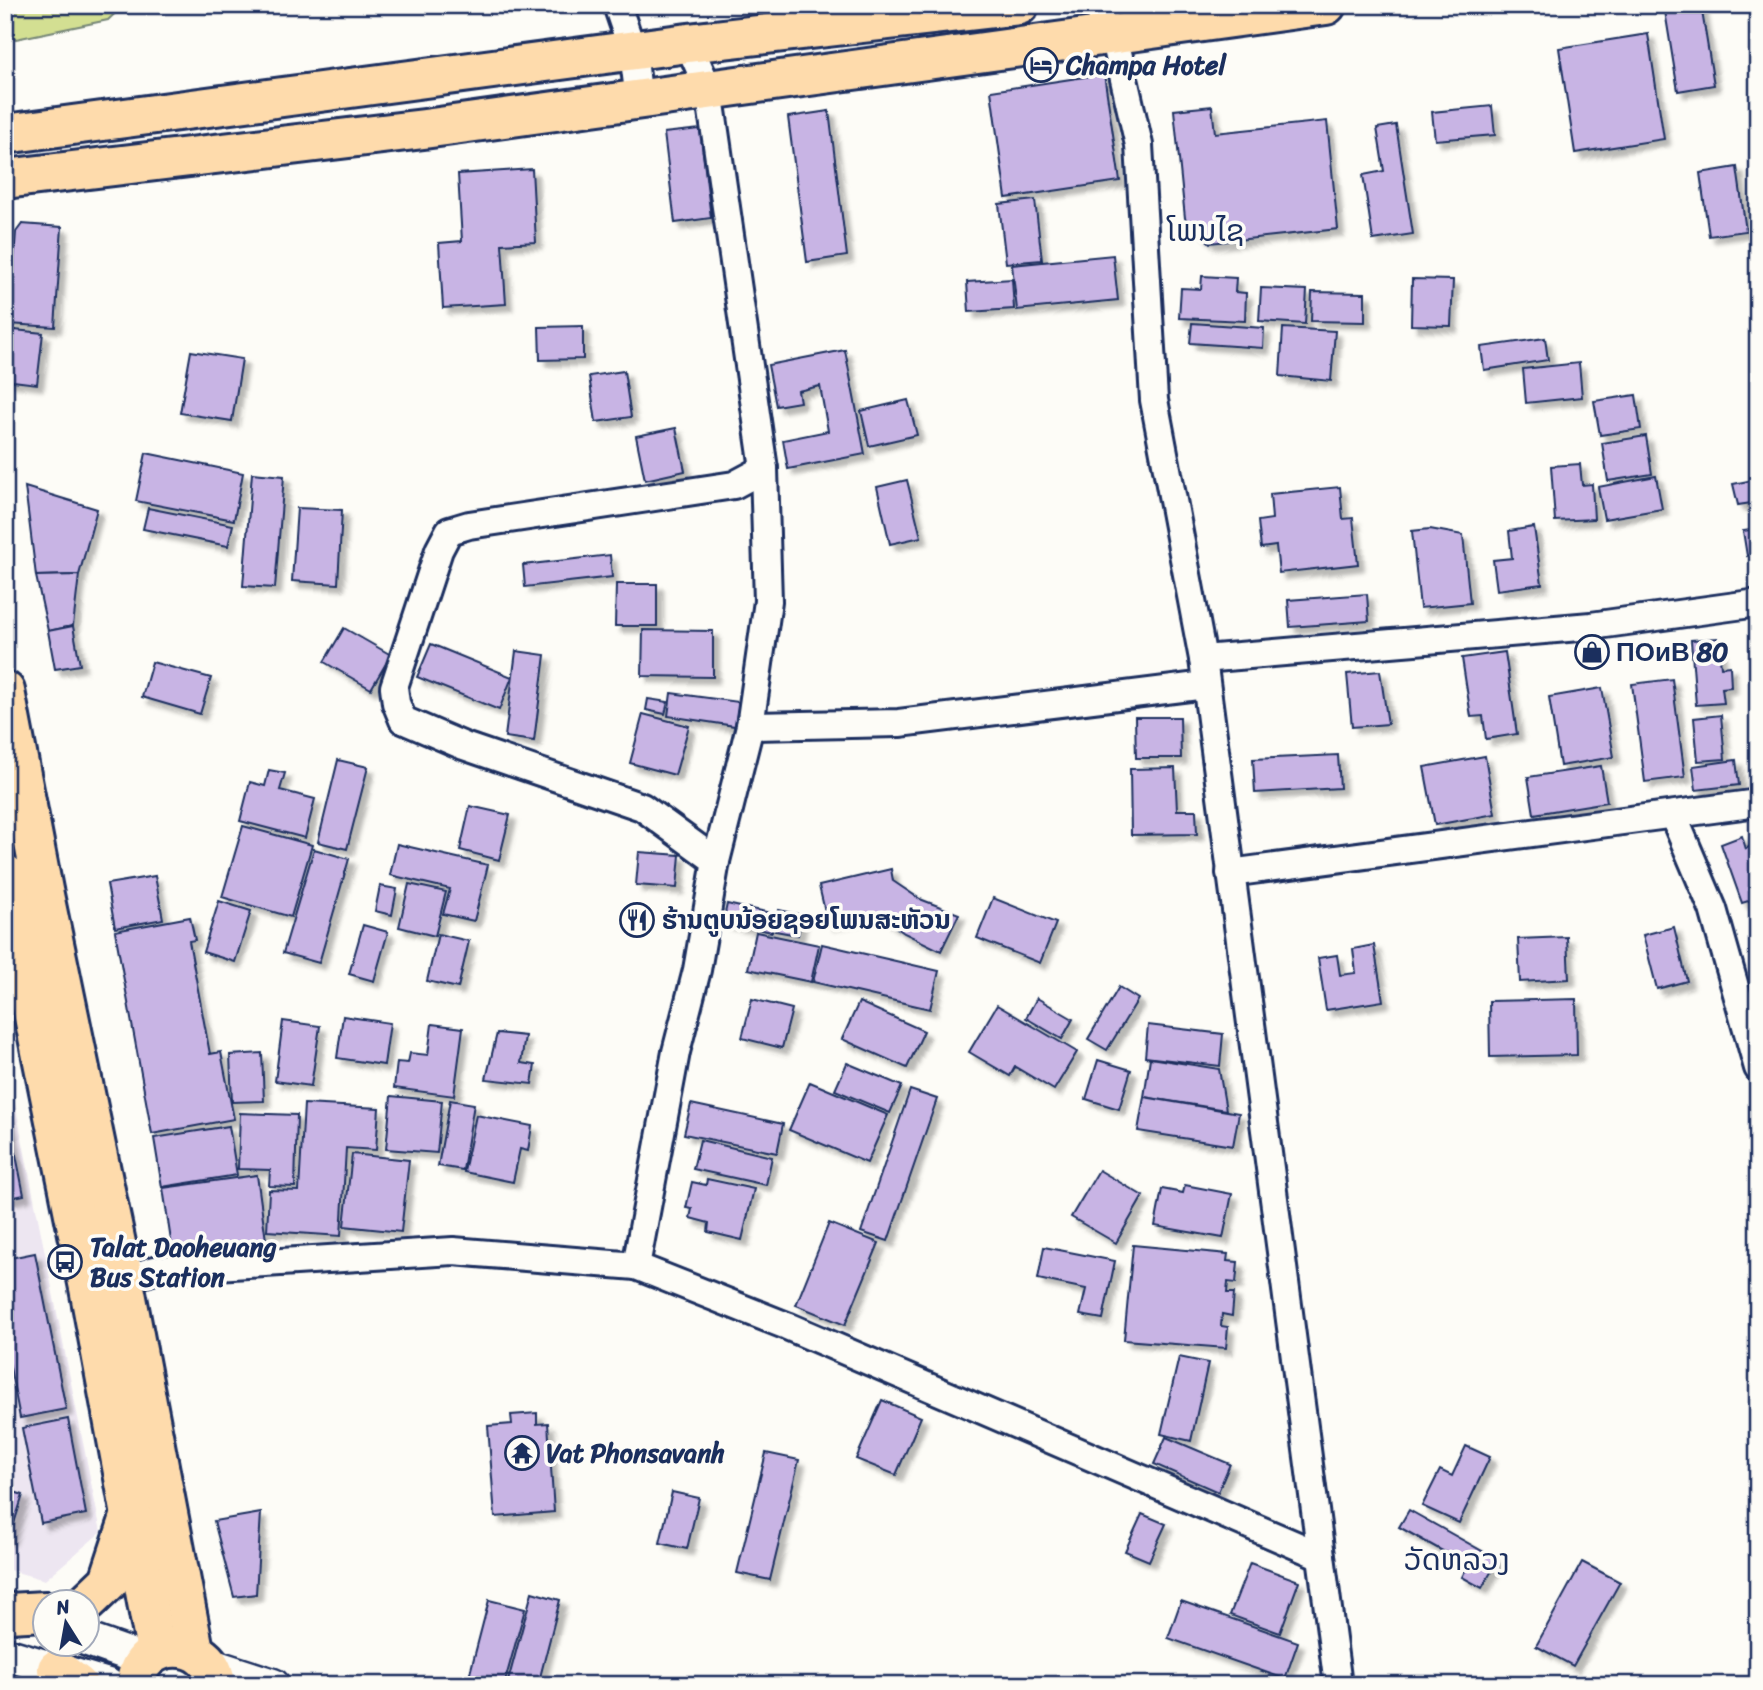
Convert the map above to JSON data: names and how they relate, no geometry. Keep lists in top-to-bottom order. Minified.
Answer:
{"districts":["ໂພນໄຊ","ວັດຫລວງ"],"places":{"hotel":["Champa Hotel"],"shop":["ПОиВ 80"],"restaurant":["ຮ້ານຕູບນ້ອຍຊອຍໂພນສະຫັວນ"],"bus stop":["Talat Daoheuang Bus Station"],"temple":["Vat Phonsavanh"]},"north":"top"}
